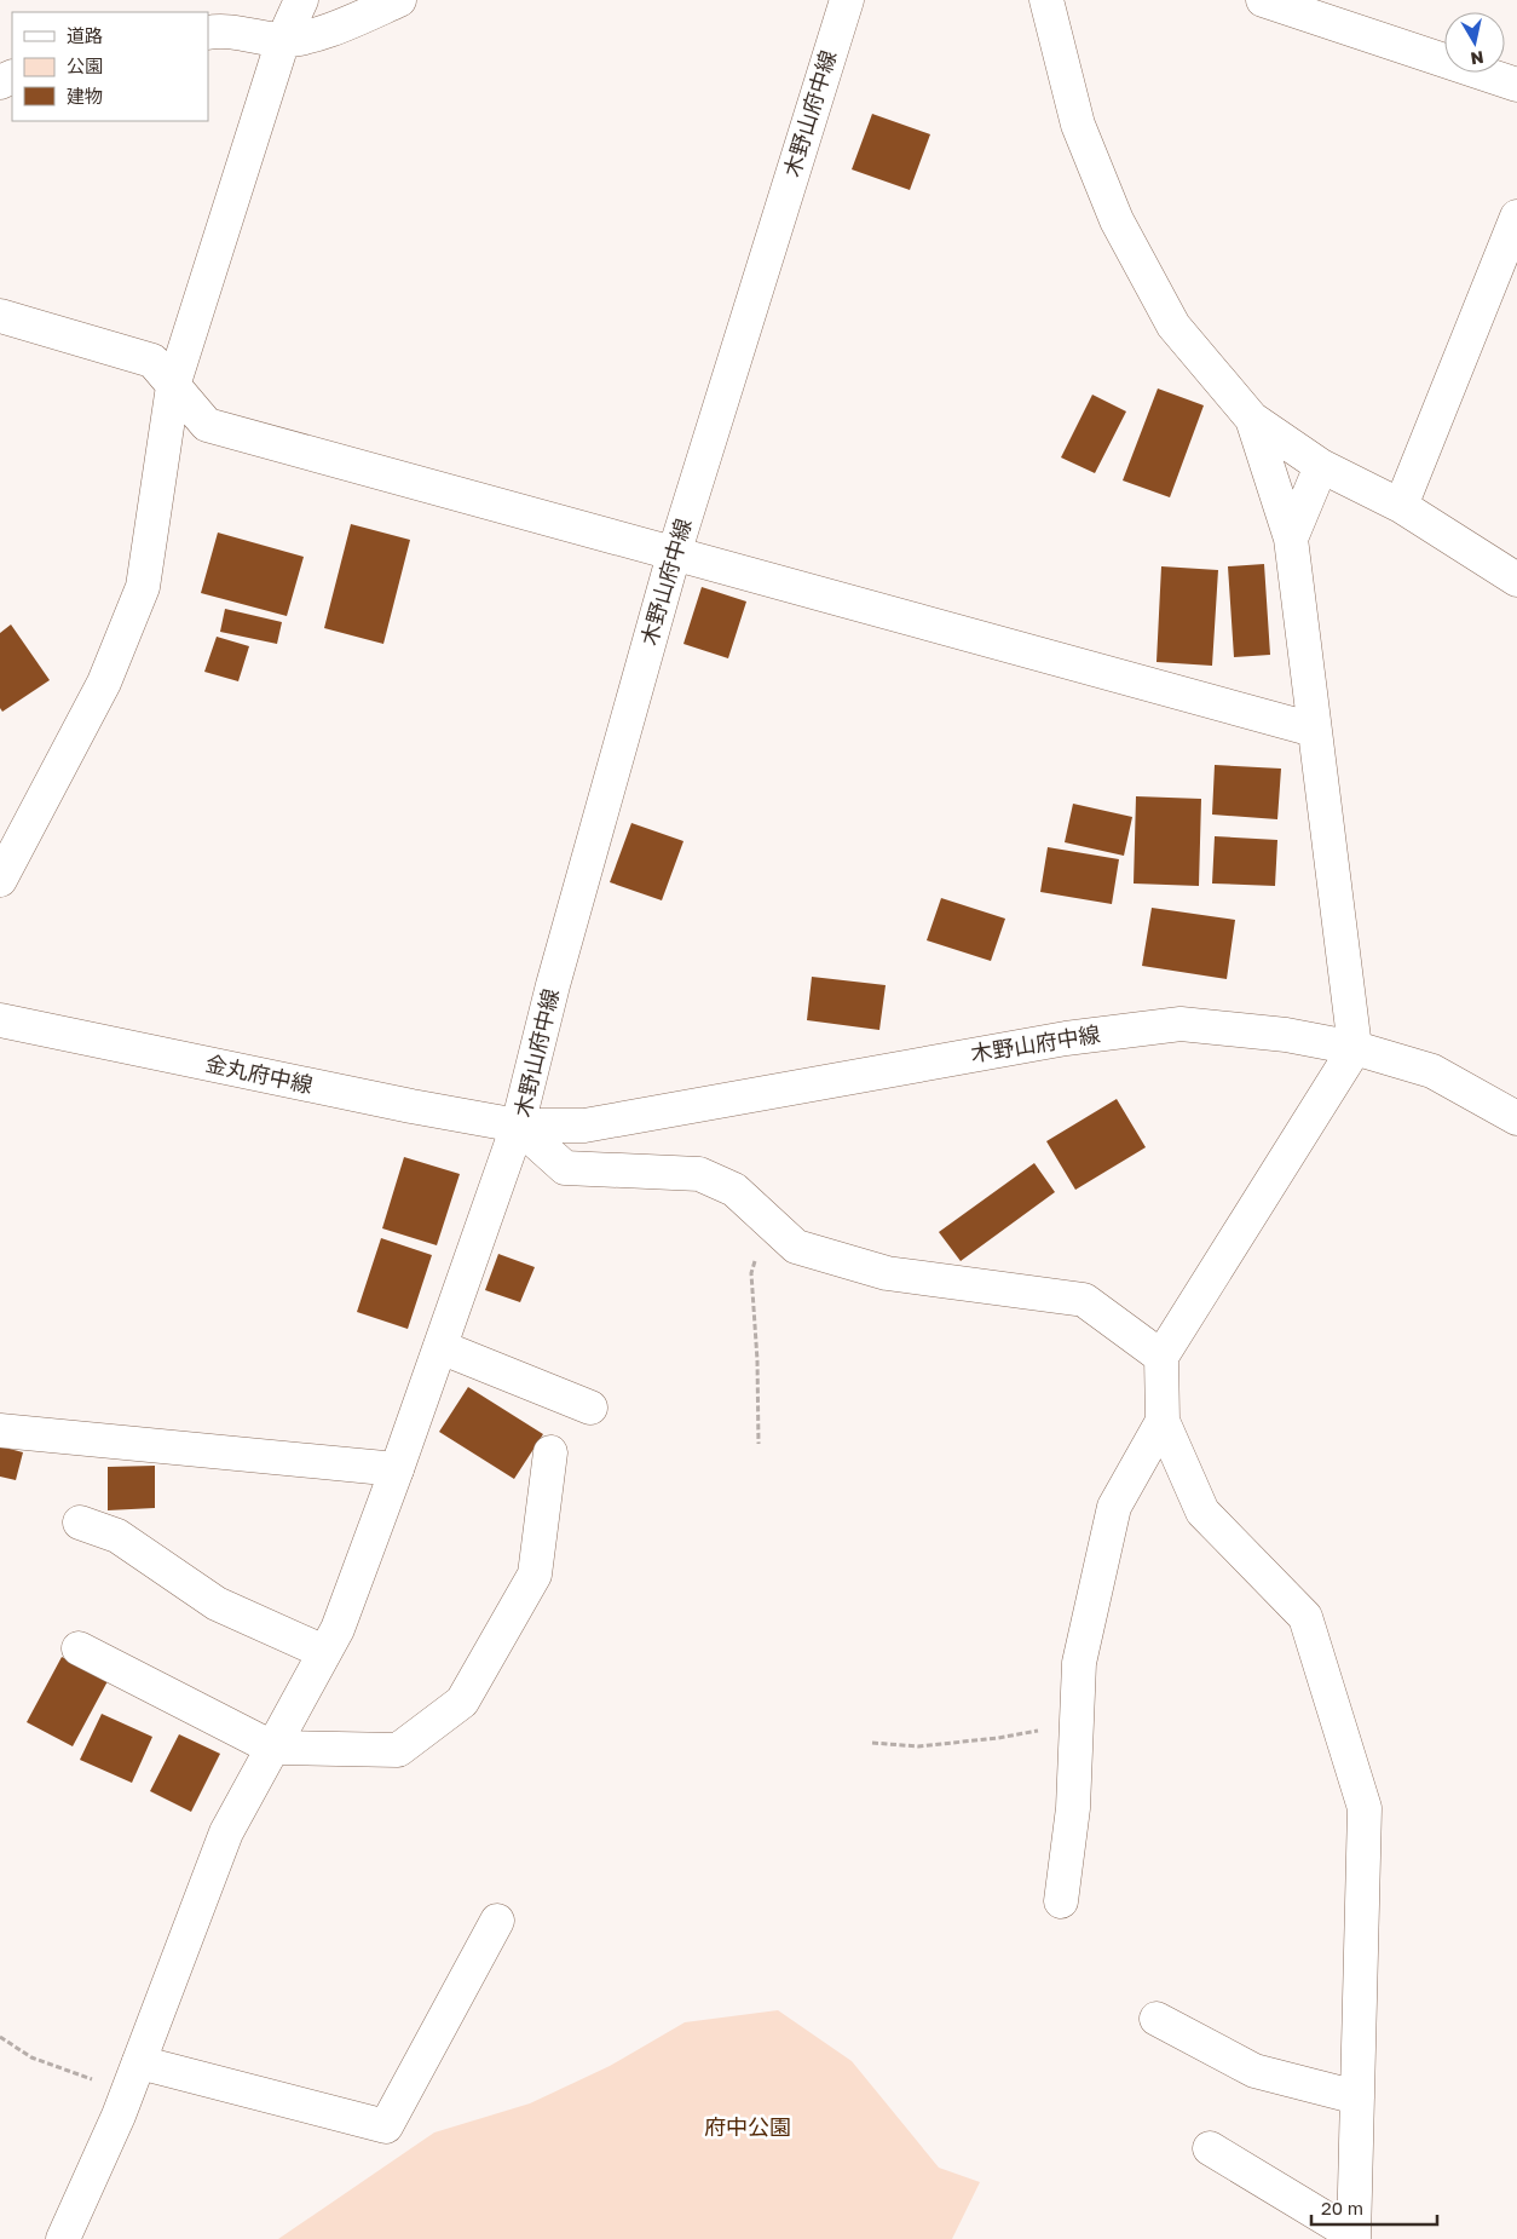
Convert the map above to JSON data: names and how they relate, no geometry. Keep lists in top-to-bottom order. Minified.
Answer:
{"streets":{"street":["木野山府中線","金丸府中線"]},"crossings":[["木野山府中線","金丸府中線"]],"parks":["府中公園"],"legend":["道路","公園","建物"],"scale_bar":"20 m","north":"bottom"}
